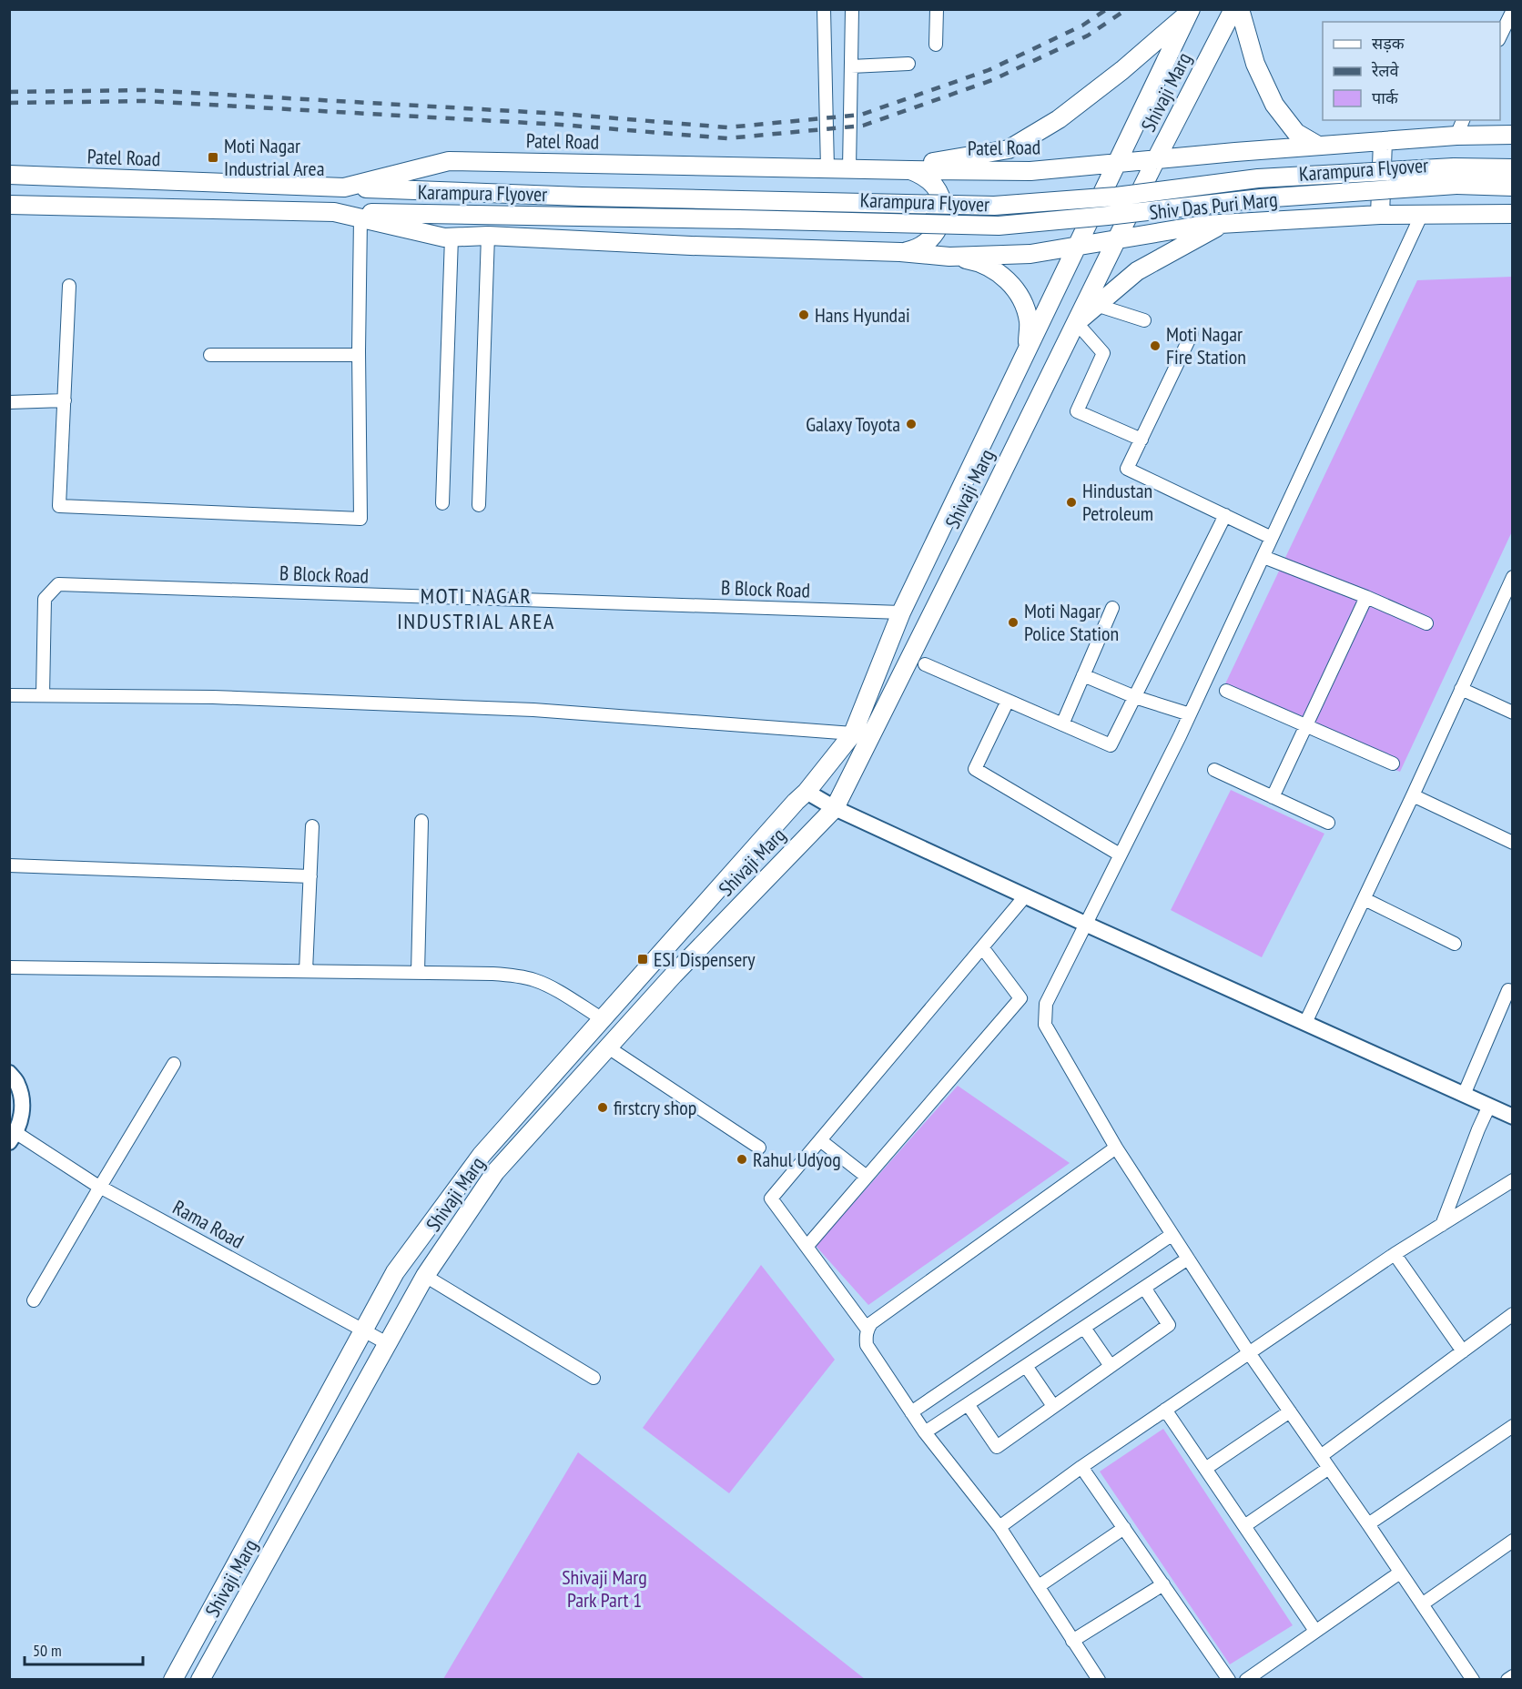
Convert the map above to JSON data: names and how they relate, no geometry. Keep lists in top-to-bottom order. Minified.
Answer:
{"streets":{"main road":["Shivaji Marg","Patel Road","Karampura Flyover","Shiv Das Puri Marg"],"street":["B Block Road","Rama Road"]},"crossings":[["Shivaji Marg","Patel Road"],["Shivaji Marg","Shiv Das Puri Marg"],["Shivaji Marg","B Block Road"],["Shivaji Marg","Rama Road"],["Patel Road","Karampura Flyover"]],"districts":["MOTI NAGAR INDUSTRIAL AREA"],"parks":["Shivaji Marg Park Part 1"],"places":{"transit":["Moti Nagar Industrial Area","ESI Dispensery"],"other":["Hans Hyundai","Moti Nagar Fire Station","Galaxy Toyota","Hindustan Petroleum","Moti Nagar Police Station","firstcry shop","Rahul Udyog"]},"legend":["सड़क","रेलवे","पार्क"],"scale_bar":"50 m"}
